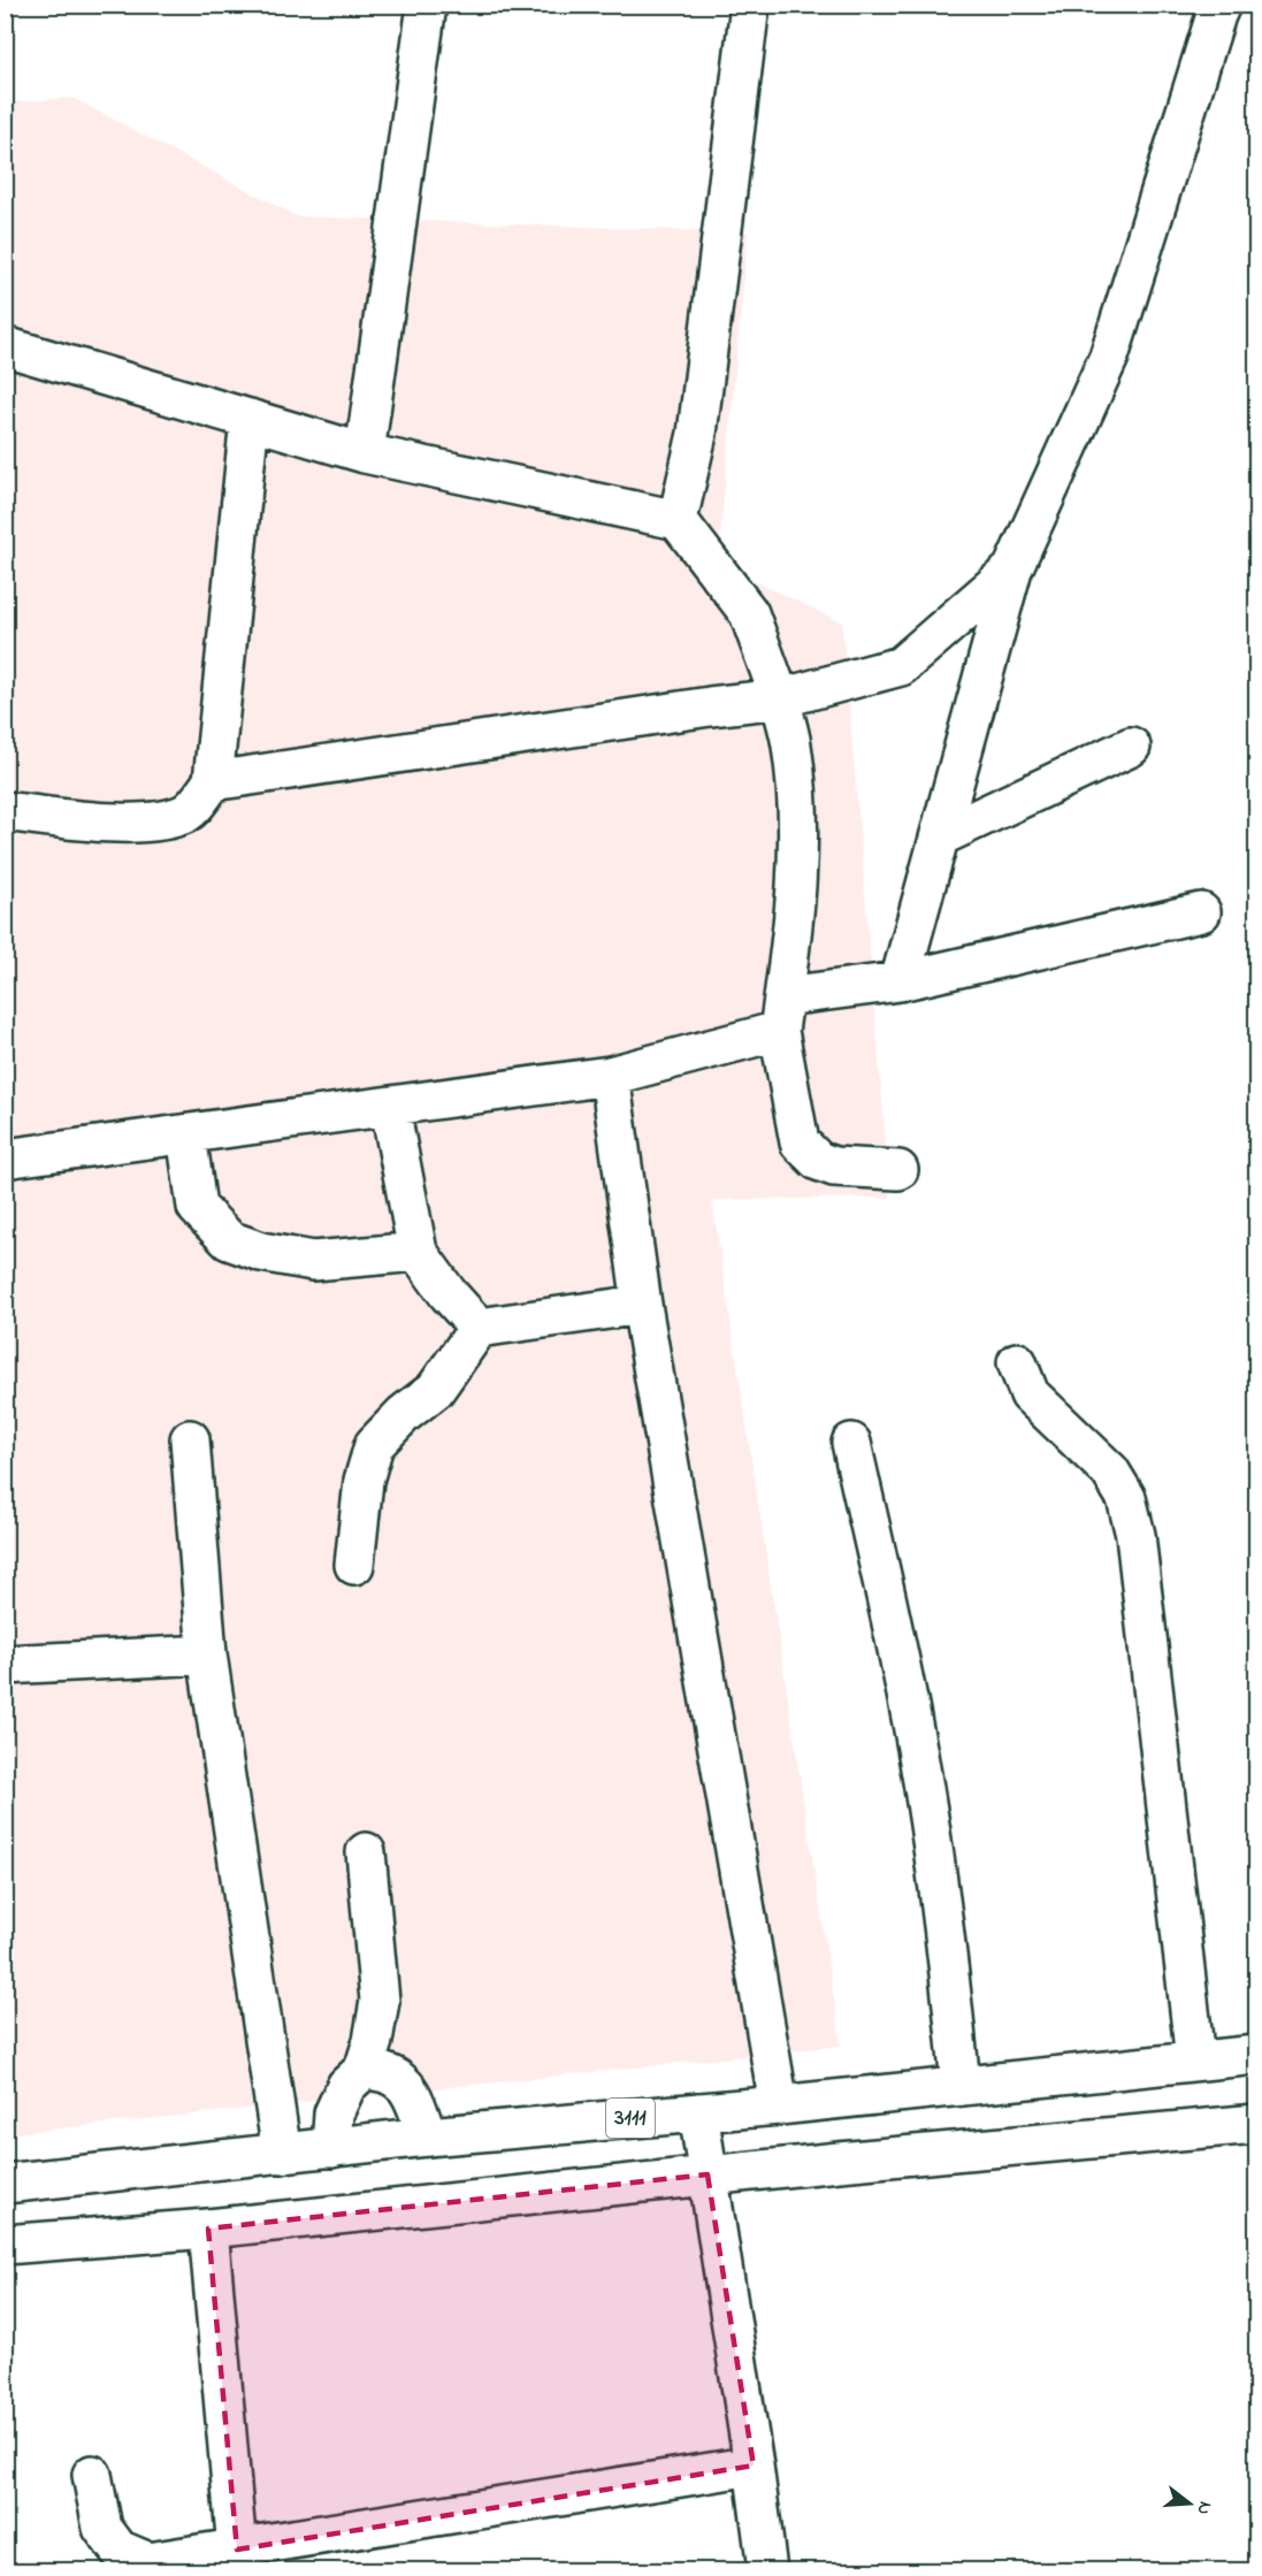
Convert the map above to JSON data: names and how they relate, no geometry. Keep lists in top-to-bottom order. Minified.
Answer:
{"streets":{"street":["3111"]},"north":"right"}
